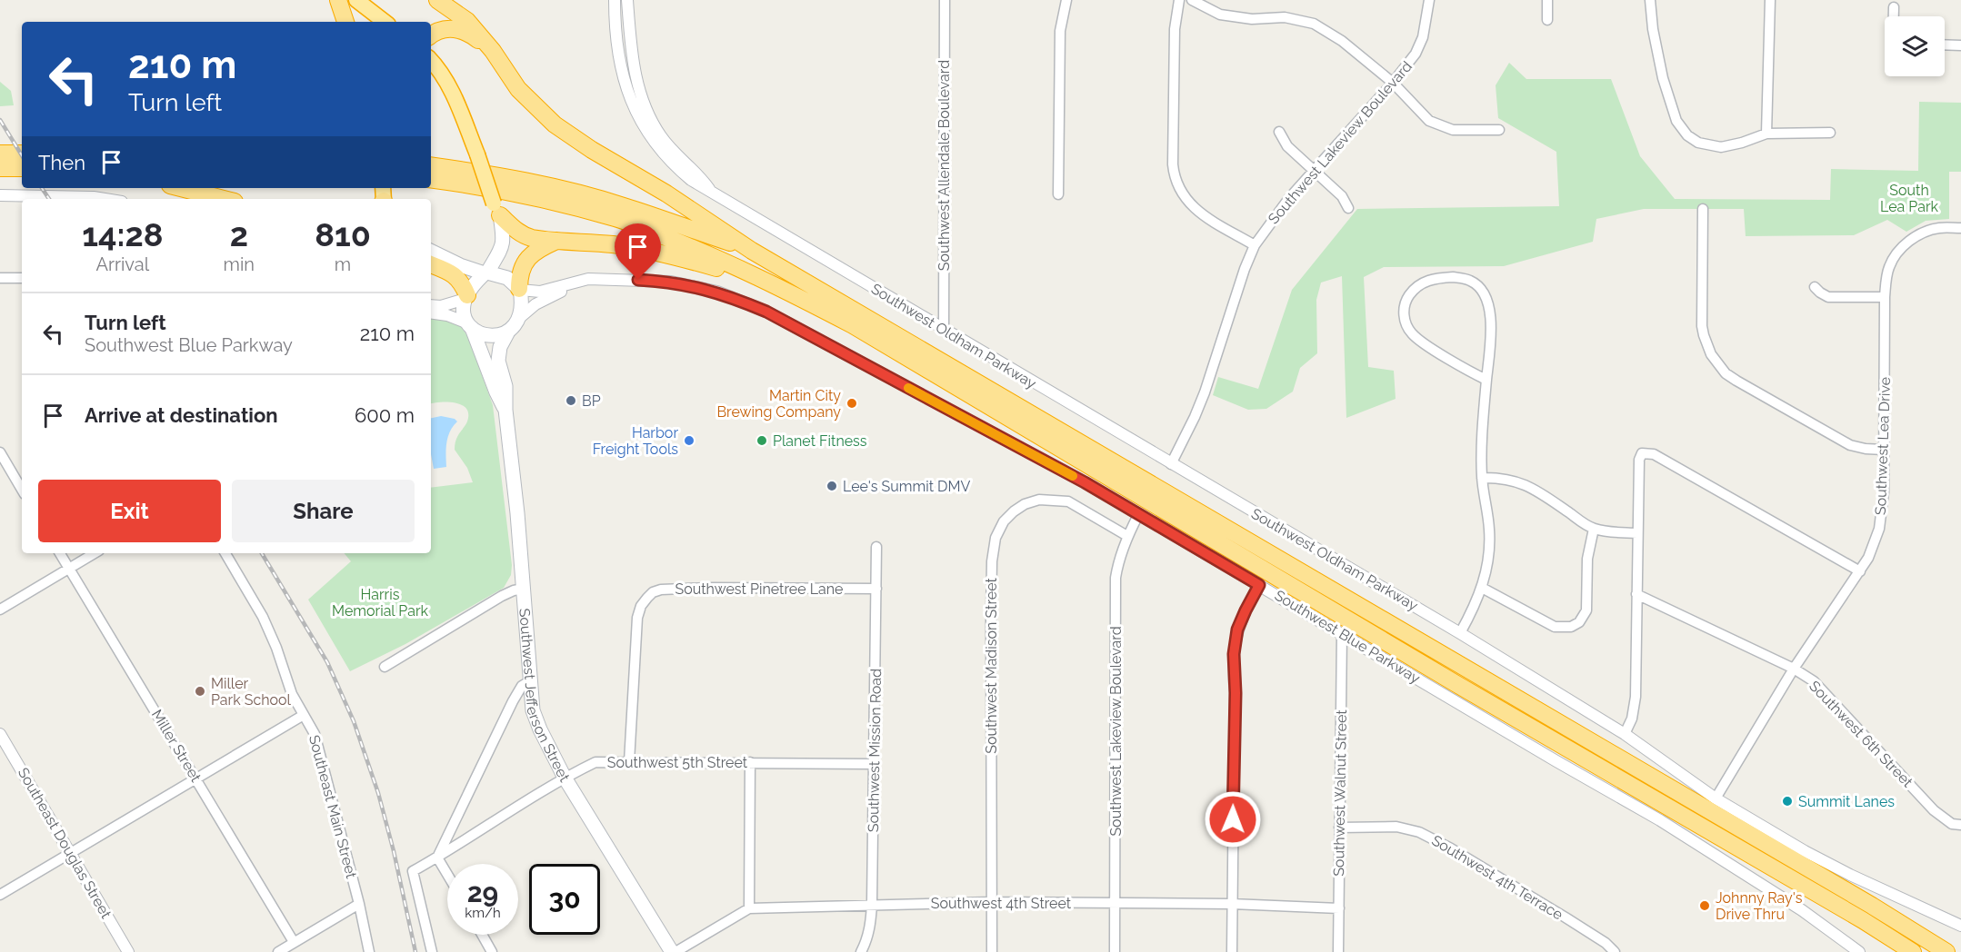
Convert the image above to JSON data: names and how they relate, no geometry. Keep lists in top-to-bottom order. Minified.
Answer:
{"streets":{"main road":["Southwest Jefferson Street"],"street":["Southwest Lakeview Boulevard","Southwest Allendale Boulevard","Southwest Oldham Parkway","Southwest Lea Drive","Southwest Pinetree Lane","Southwest Blue Parkway","Southwest Madison Street","Southwest 6th Street","Miller Street","Southwest Mission Road","Southwest 5th Street","Southwest Walnut Street","Southeast Main Street","Southeast Douglas Street","Southwest 4th Terrace","Southwest 4th Street"]},"crossings":[["Southwest Lakeview Boulevard","Southwest Oldham Parkway"],["Southwest Lakeview Boulevard","Southwest Blue Parkway"],["Southwest Lakeview Boulevard","Southwest Madison Street"],["Southwest Lakeview Boulevard","Southwest 4th Street"],["Southwest Allendale Boulevard","Southwest Oldham Parkway"],["Southwest Oldham Parkway","Southwest Lea Drive"],["Southwest Lea Drive","Southwest 6th Street"],["Southwest Pinetree Lane","Southwest Mission Road"],["Southwest Pinetree Lane","Southwest 5th Street"],["Southwest Blue Parkway","Southwest Jefferson Street"],["Southwest Blue Parkway","Southwest Walnut Street"],["Southwest Madison Street","Southwest 4th Street"],["Southwest Jefferson Street","Southwest 5th Street"],["Southwest Mission Road","Southwest 5th Street"],["Southwest Mission Road","Southwest 4th Street"],["Southwest Walnut Street","Southwest 4th Terrace"],["Southwest Walnut Street","Southwest 4th Street"]],"parks":["South Lea Park","Harris Memorial Park"],"places":["BP","Martin City Brewing Company","Harbor Freight Tools","Planet Fitness","Lee's Summit DMV","Miller Park School","Summit Lanes","Johnny Ray's Drive Thru"],"page":{"turn":["210 m","Turn left"],"then":"Then","eta":["14:28","Arrival","2","min","810","m"],"list":[{"name":"Turn left","note":"Southwest Blue Parkway","value":"210 m"},{"name":"Arrive at destination","value":"600 m"}],"buttons":["Exit","Share"],"speed":"29 km/h","limit":"30"}}
